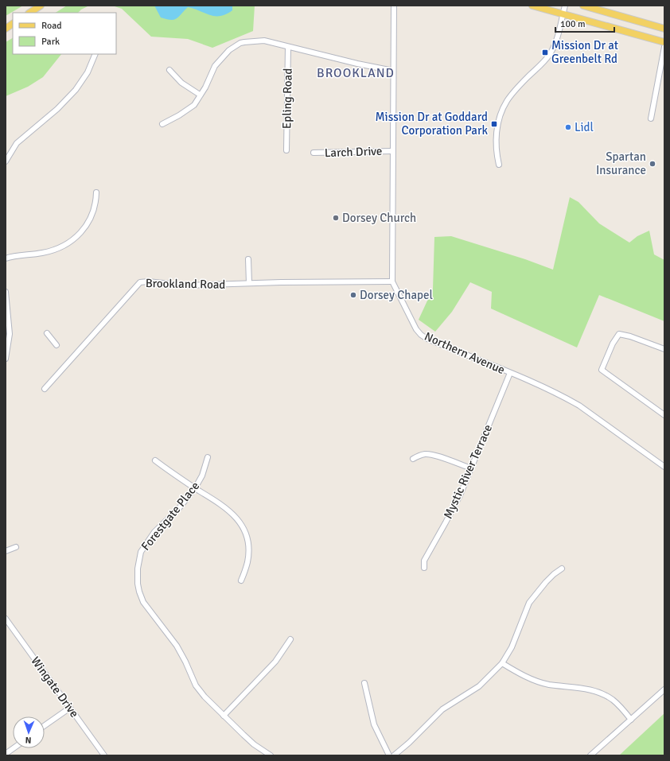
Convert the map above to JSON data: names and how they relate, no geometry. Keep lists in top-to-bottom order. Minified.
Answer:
{"streets":{"street":["Epling Road","Larch Drive","Brookland Road","Northern Avenue","Mystic River Terrace","Forestgate Place","Wingate Drive"]},"crossings":[["Larch Drive","Northern Avenue"],["Brookland Road","Northern Avenue"],["Northern Avenue","Mystic River Terrace"]],"districts":["BROOKLAND"],"places":{"transit":["Mission Dr at Greenbelt Rd","Mission Dr at Goddard Corporation Park"],"other":["Lidl","Spartan Insurance","Dorsey Church","Dorsey Chapel"]},"legend":["Road","Park"],"scale_bar":"100 m","north":"bottom"}
